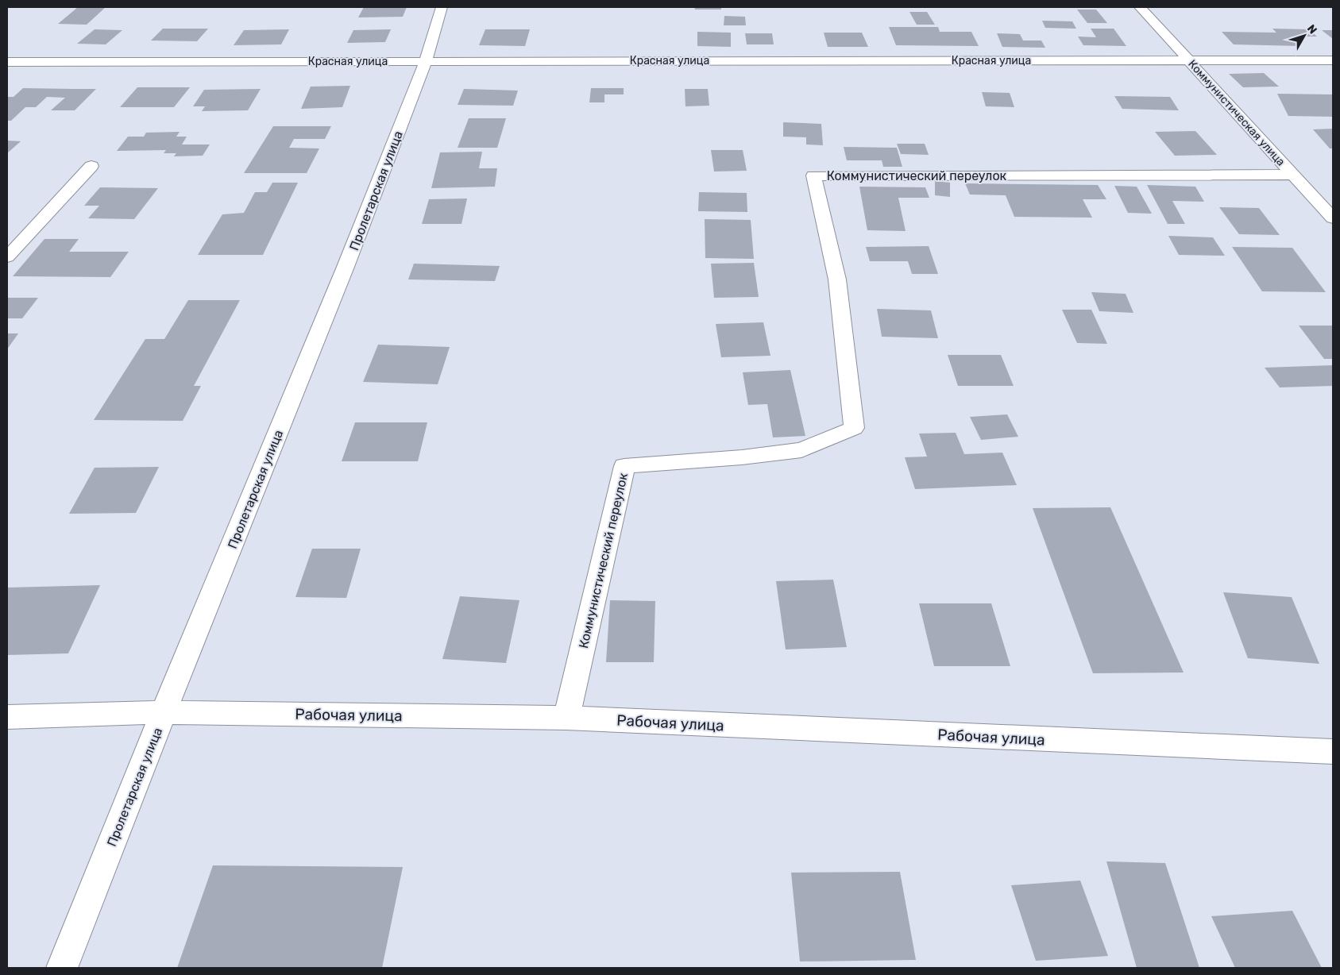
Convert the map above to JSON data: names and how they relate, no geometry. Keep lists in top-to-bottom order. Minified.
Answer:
{"streets":{"street":["Красная улица","Коммунистическая улица","Коммунистический переулок","Пролетарская улица","Рабочая улица"]},"crossings":[["Красная улица","Коммунистическая улица"],["Красная улица","Пролетарская улица"],["Коммунистическая улица","Коммунистический переулок"],["Коммунистический переулок","Рабочая улица"],["Пролетарская улица","Рабочая улица"]],"north":"top right"}
